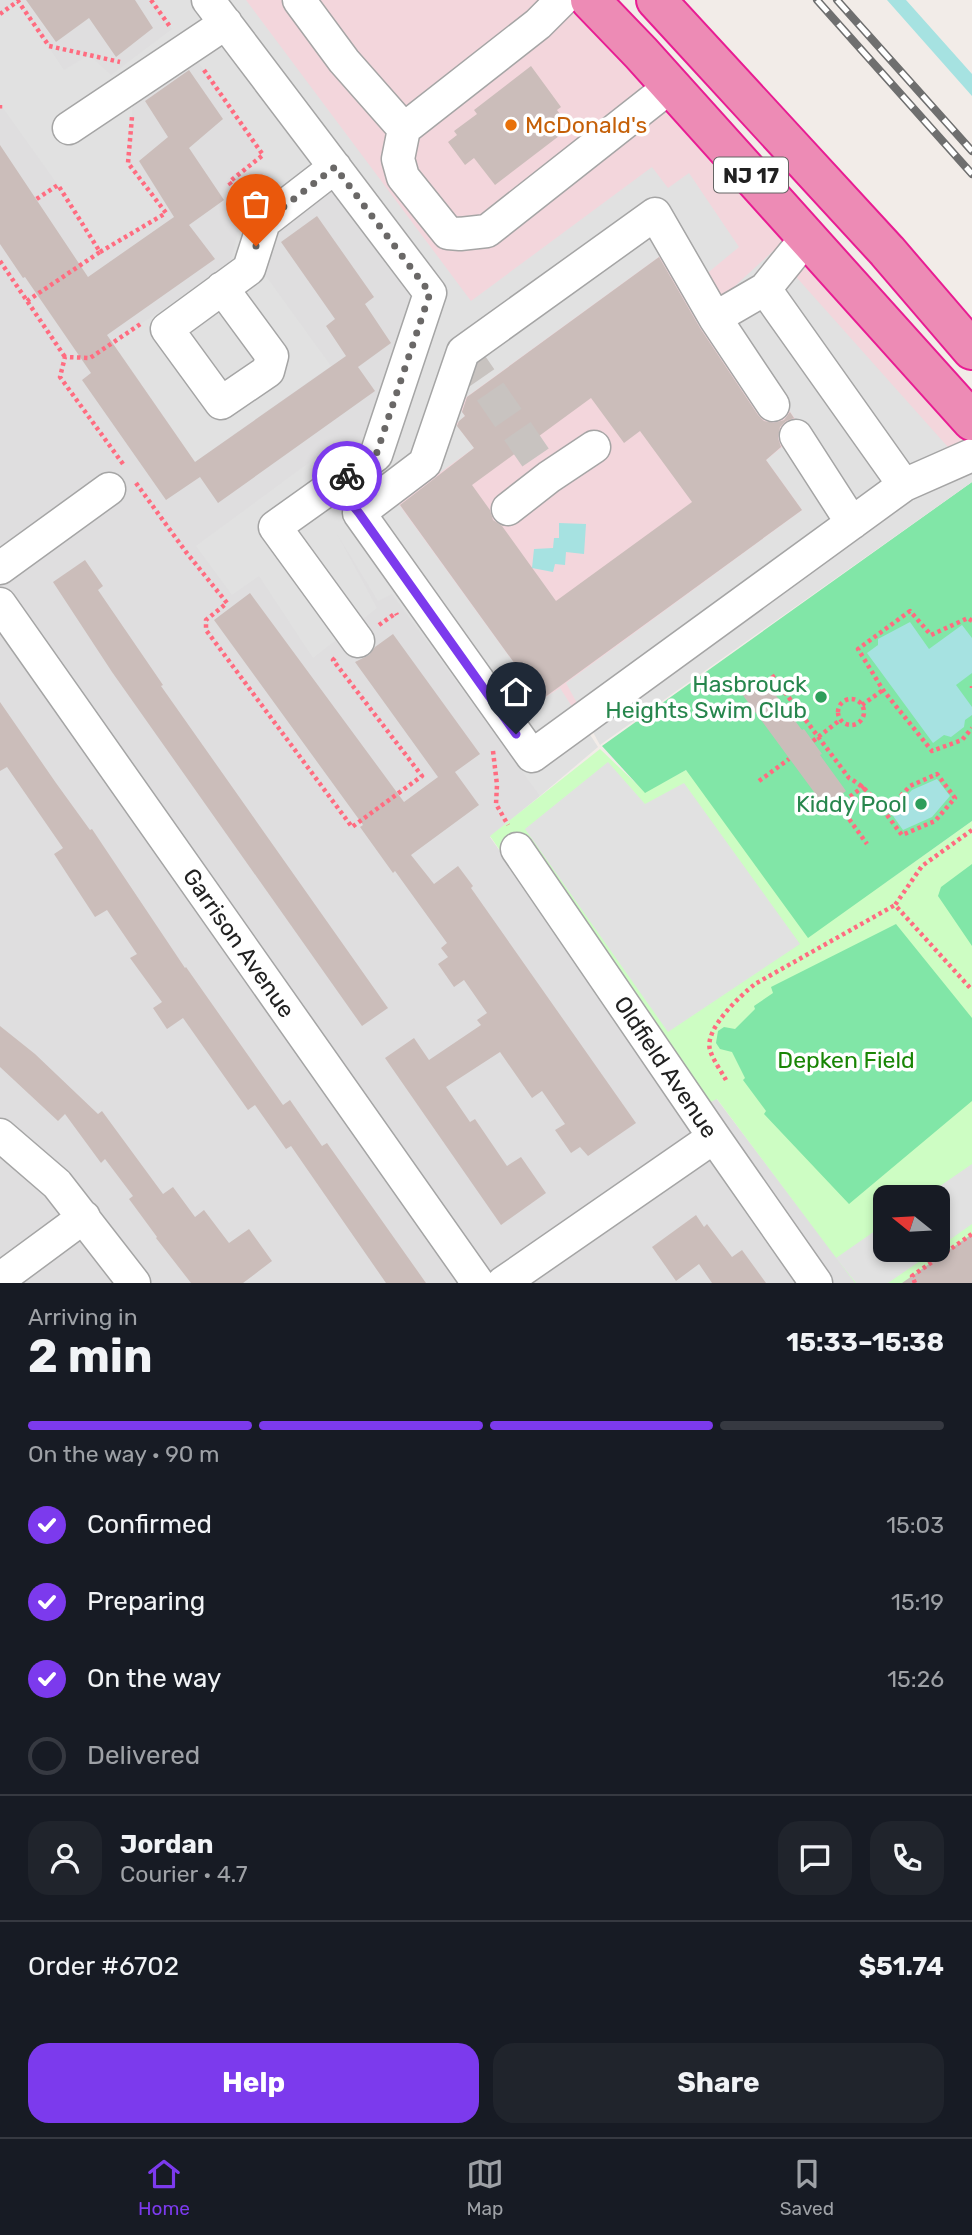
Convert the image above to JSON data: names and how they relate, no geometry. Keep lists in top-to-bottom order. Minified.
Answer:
{"streets":{"highway":["NJ 17"],"street":["Garrison Avenue","Oldfield Avenue"]},"parks":["Depken Field"],"places":["McDonald's","Hasbrouck Heights Swim Club","Kiddy Pool"],"north":"left","page":{"heading":["2 min","Arriving in","15:33–15:38"],"panel":["Jordan","Courier · 4.7","Order #6702","$51.74"],"bar":"On the way · 90 m","list":[["Confirmed","15:03"],["Preparing","15:19"],["On the way","15:26"],"Delivered"],"buttons":["Help","Share"],"tabs":["Home","Map","Saved"]}}
